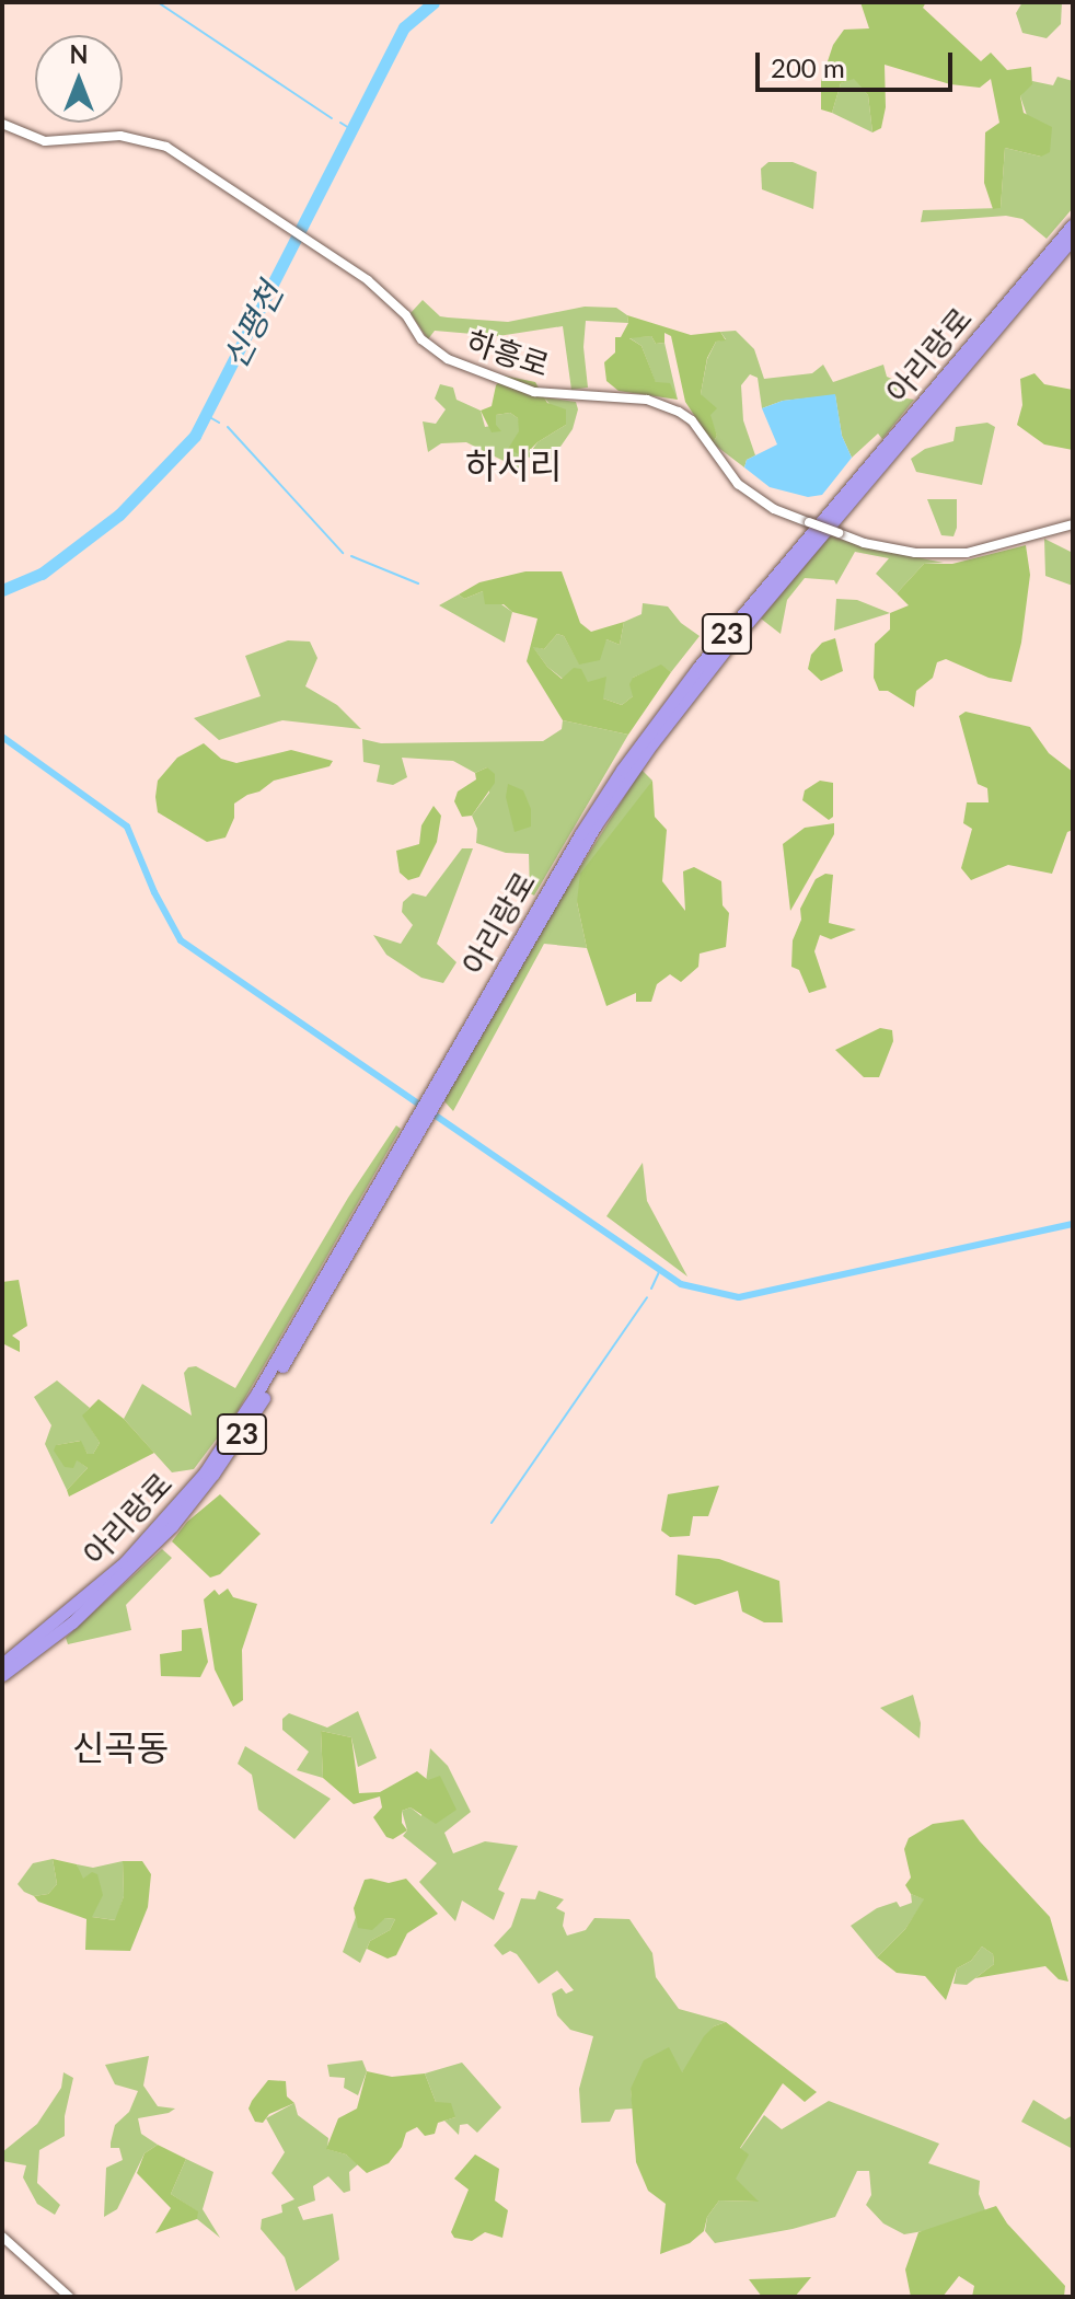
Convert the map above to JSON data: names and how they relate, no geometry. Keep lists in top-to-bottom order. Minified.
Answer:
{"streets":{"highway":["아리랑로","23"],"street":["하흥로"]},"districts":["하서리","신곡동"],"water":["신평천"],"scale_bar":"200 m","north":"top"}
